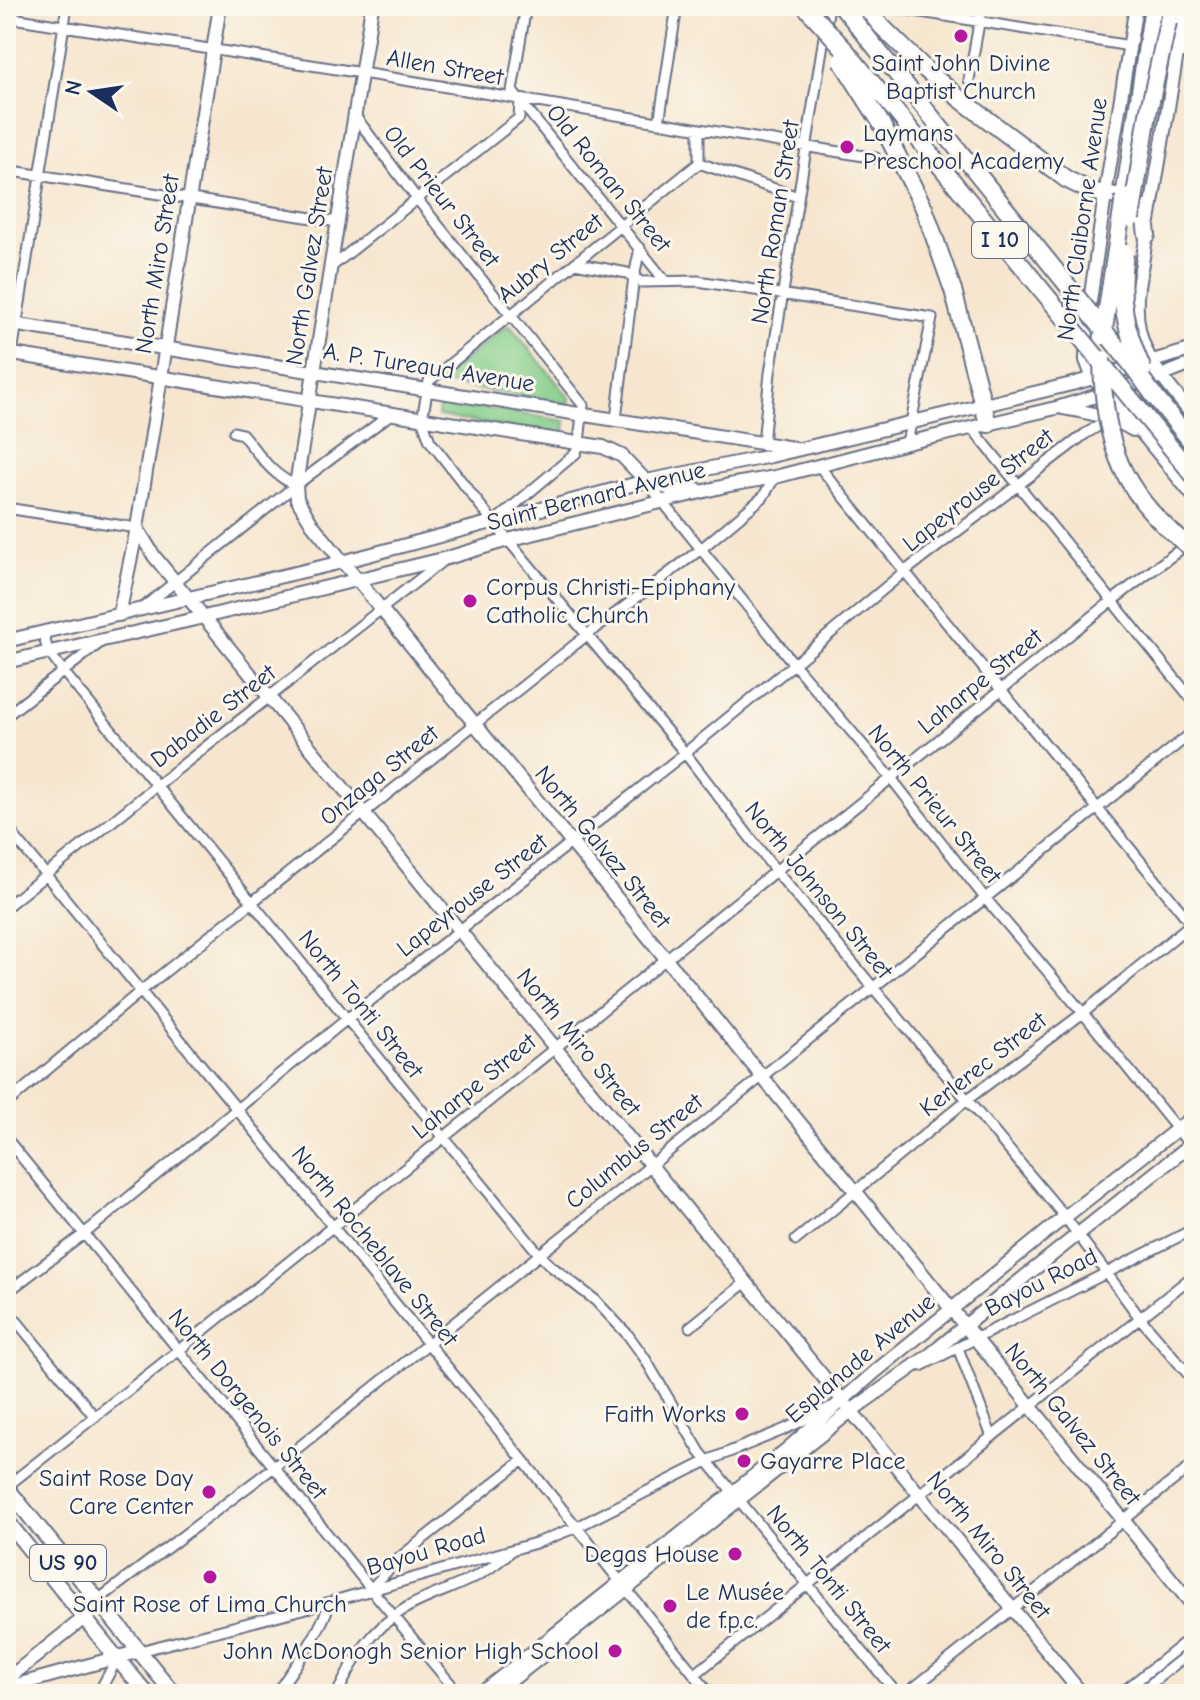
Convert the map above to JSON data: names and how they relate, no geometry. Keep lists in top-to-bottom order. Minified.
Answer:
{"streets":{"highway":["I 10"],"main road":["US 90"],"street":["Allen Street","Old Roman Street","Old Prieur Street","North Claiborne Avenue","North Roman Street","Aubry Street","North Miro Street","North Galvez Street","A. P. Tureaud Avenue","Lapeyrouse Street","Saint Bernard Avenue","Laharpe Street","Dabadie Street","Onzaga Street","North Prieur Street","North Johnson Street","North Tonti Street","Kerlerec Street","Columbus Street","North Rocheblave Street","Bayou Road","Esplanade Avenue","North Dorgenois Street"]},"crossings":[["Allen Street","Old Roman Street"],["Allen Street","North Roman Street"],["Allen Street","North Miro Street"],["Allen Street","North Galvez Street"],["Old Roman Street","Aubry Street"],["Old Prieur Street","Aubry Street"],["Old Prieur Street","North Galvez Street"],["Old Prieur Street","A. P. Tureaud Avenue"],["North Claiborne Avenue","Saint Bernard Avenue"],["North Roman Street","A. P. Tureaud Avenue"],["Aubry Street","A. P. Tureaud Avenue"],["North Miro Street","A. P. Tureaud Avenue"],["North Miro Street","Lapeyrouse Street"],["North Miro Street","Saint Bernard Avenue"],["North Miro Street","Laharpe Street"],["North Miro Street","Dabadie Street"],["North Miro Street","Onzaga Street"],["North Miro Street","Columbus Street"],["North Miro Street","Bayou Road"],["North Miro Street","Esplanade Avenue"],["North Galvez Street","A. P. Tureaud Avenue"],["North Galvez Street","Lapeyrouse Street"],["North Galvez Street","Saint Bernard Avenue"],["North Galvez Street","Laharpe Street"],["North Galvez Street","Dabadie Street"],["North Galvez Street","Onzaga Street"],["North Galvez Street","Kerlerec Street"],["North Galvez Street","Columbus Street"],["North Galvez Street","Bayou Road"],["North Galvez Street","Esplanade Avenue"],["A. P. Tureaud Avenue","Saint Bernard Avenue"],["Lapeyrouse Street","North Prieur Street"],["Lapeyrouse Street","North Johnson Street"],["Lapeyrouse Street","North Tonti Street"],["Lapeyrouse Street","North Rocheblave Street"],["Lapeyrouse Street","North Dorgenois Street"],["Saint Bernard Avenue","Dabadie Street"],["Saint Bernard Avenue","Onzaga Street"],["Saint Bernard Avenue","North Prieur Street"],["Saint Bernard Avenue","North Johnson Street"],["Saint Bernard Avenue","North Tonti Street"],["Laharpe Street","North Prieur Street"],["Laharpe Street","North Johnson Street"],["Laharpe Street","North Tonti Street"],["Laharpe Street","North Rocheblave Street"],["Laharpe Street","North Dorgenois Street"],["Laharpe Street","US 90"],["Dabadie Street","North Tonti Street"],["Dabadie Street","North Rocheblave Street"],["Onzaga Street","North Prieur Street"],["Onzaga Street","North Johnson Street"],["Onzaga Street","North Tonti Street"],["Onzaga Street","North Rocheblave Street"],["North Prieur Street","Kerlerec Street"],["North Prieur Street","Columbus Street"],["North Prieur Street","Esplanade Avenue"],["North Johnson Street","Kerlerec Street"],["North Johnson Street","Columbus Street"],["North Johnson Street","Bayou Road"],["North Johnson Street","Esplanade Avenue"],["North Tonti Street","Columbus Street"],["North Tonti Street","Bayou Road"],["North Tonti Street","Esplanade Avenue"],["Columbus Street","North Rocheblave Street"],["Columbus Street","North Dorgenois Street"],["Columbus Street","US 90"],["North Rocheblave Street","Bayou Road"],["North Rocheblave Street","Esplanade Avenue"],["Bayou Road","Esplanade Avenue"],["Bayou Road","North Dorgenois Street"],["Bayou Road","US 90"]],"places":["Saint John Divine Baptist Church","Laymans Preschool Academy","Corpus Christi-Epiphany Catholic Church","Faith Works","Gayarre Place","Saint Rose Day Care Center","Degas House","Saint Rose of Lima Church","Le Musée de f.p.c.","John McDonogh Senior High School"],"north":"left"}
